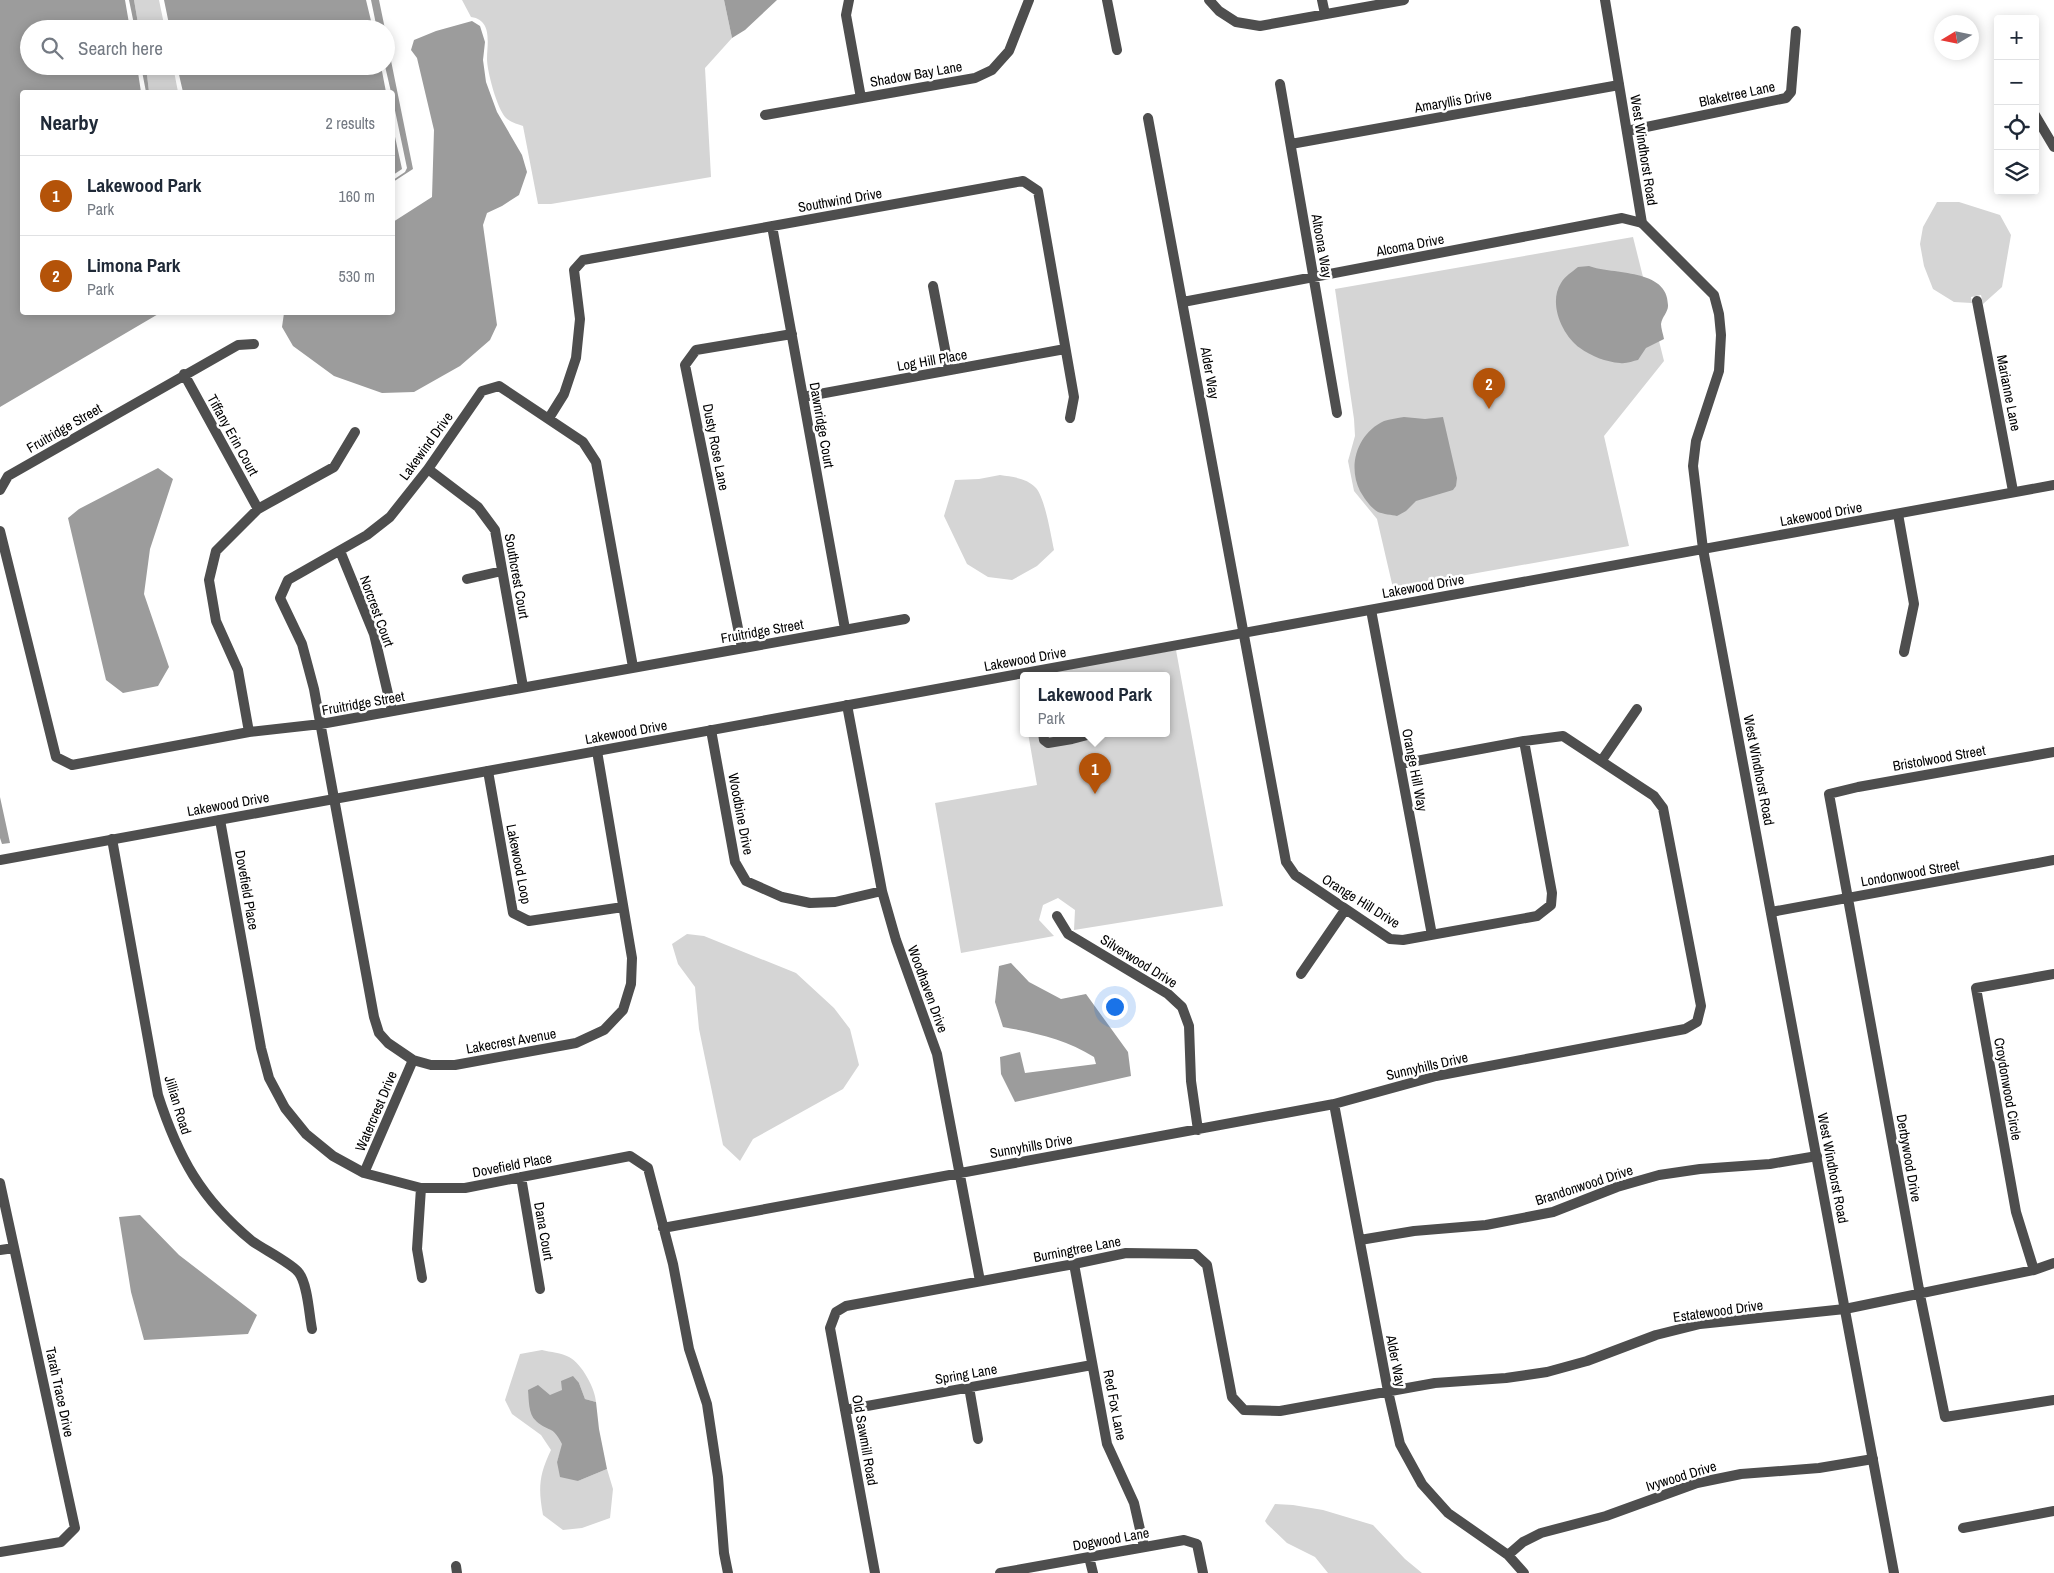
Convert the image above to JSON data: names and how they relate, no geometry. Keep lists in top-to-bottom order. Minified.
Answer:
{"streets":{"street":["Shadow Bay Lane","Blaketree Lane","Amaryllis Drive","West Windhorst Road","Southwind Drive","Alcoma Drive","Altoona Way","Log Hill Place","Alder Way","Marianne Lane","Dawnridge Court","Fruitridge Street","Tiffany Erin Court","Lakewind Drive","Dusty Rose Lane","Lakewood Drive","Southcrest Court","Norcrest Court","Bristolwood Street","Orange Hill Way","Woodbine Drive","Lakewood Loop","Londonwood Street","Dovefield Place","Orange Hill Drive","Silverwood Drive","Woodhaven Drive","Lakecrest Avenue","Sunnyhills Drive","Croydonwood Circle","Jillian Road","Watercrest Drive","Derbywood Drive","Brandonwood Drive","Dana Court","Burningtree Lane","Estatewood Drive","Spring Lane","Tarah Trace Drive","Red Fox Lane","Old Sawmill Road","Ivywood Drive","Dogwood Lane"]},"crossings":[["Blaketree Lane","West Windhorst Road"],["Amaryllis Drive","West Windhorst Road"],["Amaryllis Drive","Altoona Way"],["West Windhorst Road","Alcoma Drive"],["West Windhorst Road","Lakewood Drive"],["West Windhorst Road","Londonwood Street"],["West Windhorst Road","Brandonwood Drive"],["West Windhorst Road","Estatewood Drive"],["West Windhorst Road","Ivywood Drive"],["Southwind Drive","Log Hill Place"],["Southwind Drive","Dawnridge Court"],["Southwind Drive","Lakewind Drive"],["Alcoma Drive","Altoona Way"],["Alcoma Drive","Alder Way"],["Log Hill Place","Dawnridge Court"],["Alder Way","Lakewood Drive"],["Alder Way","Orange Hill Drive"],["Alder Way","Sunnyhills Drive"],["Alder Way","Brandonwood Drive"],["Alder Way","Burningtree Lane"],["Alder Way","Estatewood Drive"],["Alder Way","Ivywood Drive"],["Marianne Lane","Lakewood Drive"],["Dawnridge Court","Fruitridge Street"],["Dawnridge Court","Dusty Rose Lane"],["Fruitridge Street","Tiffany Erin Court"],["Fruitridge Street","Lakewind Drive"],["Fruitridge Street","Dusty Rose Lane"],["Fruitridge Street","Southcrest Court"],["Fruitridge Street","Norcrest Court"],["Lakewind Drive","Lakewood Drive"],["Lakewind Drive","Southcrest Court"],["Lakewind Drive","Norcrest Court"],["Lakewind Drive","Lakecrest Avenue"],["Lakewood Drive","Orange Hill Way"],["Lakewood Drive","Woodbine Drive"],["Lakewood Drive","Lakewood Loop"],["Lakewood Drive","Dovefield Place"],["Lakewood Drive","Orange Hill Drive"],["Lakewood Drive","Woodhaven Drive"],["Lakewood Drive","Lakecrest Avenue"],["Lakewood Drive","Jillian Road"],["Bristolwood Street","Derbywood Drive"],["Orange Hill Way","Orange Hill Drive"],["Orange Hill Way","Sunnyhills Drive"],["Woodbine Drive","Woodhaven Drive"],["Lakewood Loop","Lakecrest Avenue"],["Londonwood Street","Derbywood Drive"],["Dovefield Place","Sunnyhills Drive"],["Dovefield Place","Watercrest Drive"],["Dovefield Place","Dana Court"],["Orange Hill Drive","Sunnyhills Drive"],["Silverwood Drive","Sunnyhills Drive"],["Woodhaven Drive","Sunnyhills Drive"],["Woodhaven Drive","Burningtree Lane"],["Lakecrest Avenue","Watercrest Drive"],["Croydonwood Circle","Estatewood Drive"],["Derbywood Drive","Estatewood Drive"],["Burningtree Lane","Estatewood Drive"],["Burningtree Lane","Red Fox Lane"],["Burningtree Lane","Old Sawmill Road"],["Spring Lane","Red Fox Lane"],["Spring Lane","Old Sawmill Road"],["Red Fox Lane","Dogwood Lane"]],"north":"left","page":{"map_buttons":["+","−"],"search":"Search here","heading":["Nearby","2 results"],"list":[{"mark":"1","name":"Lakewood Park","note":"Park","value":"160 m"},{"mark":"2","name":"Limona Park","note":"Park","value":"530 m"}],"pins":["2","1"],"popup":["Lakewood Park","Park"]}}
